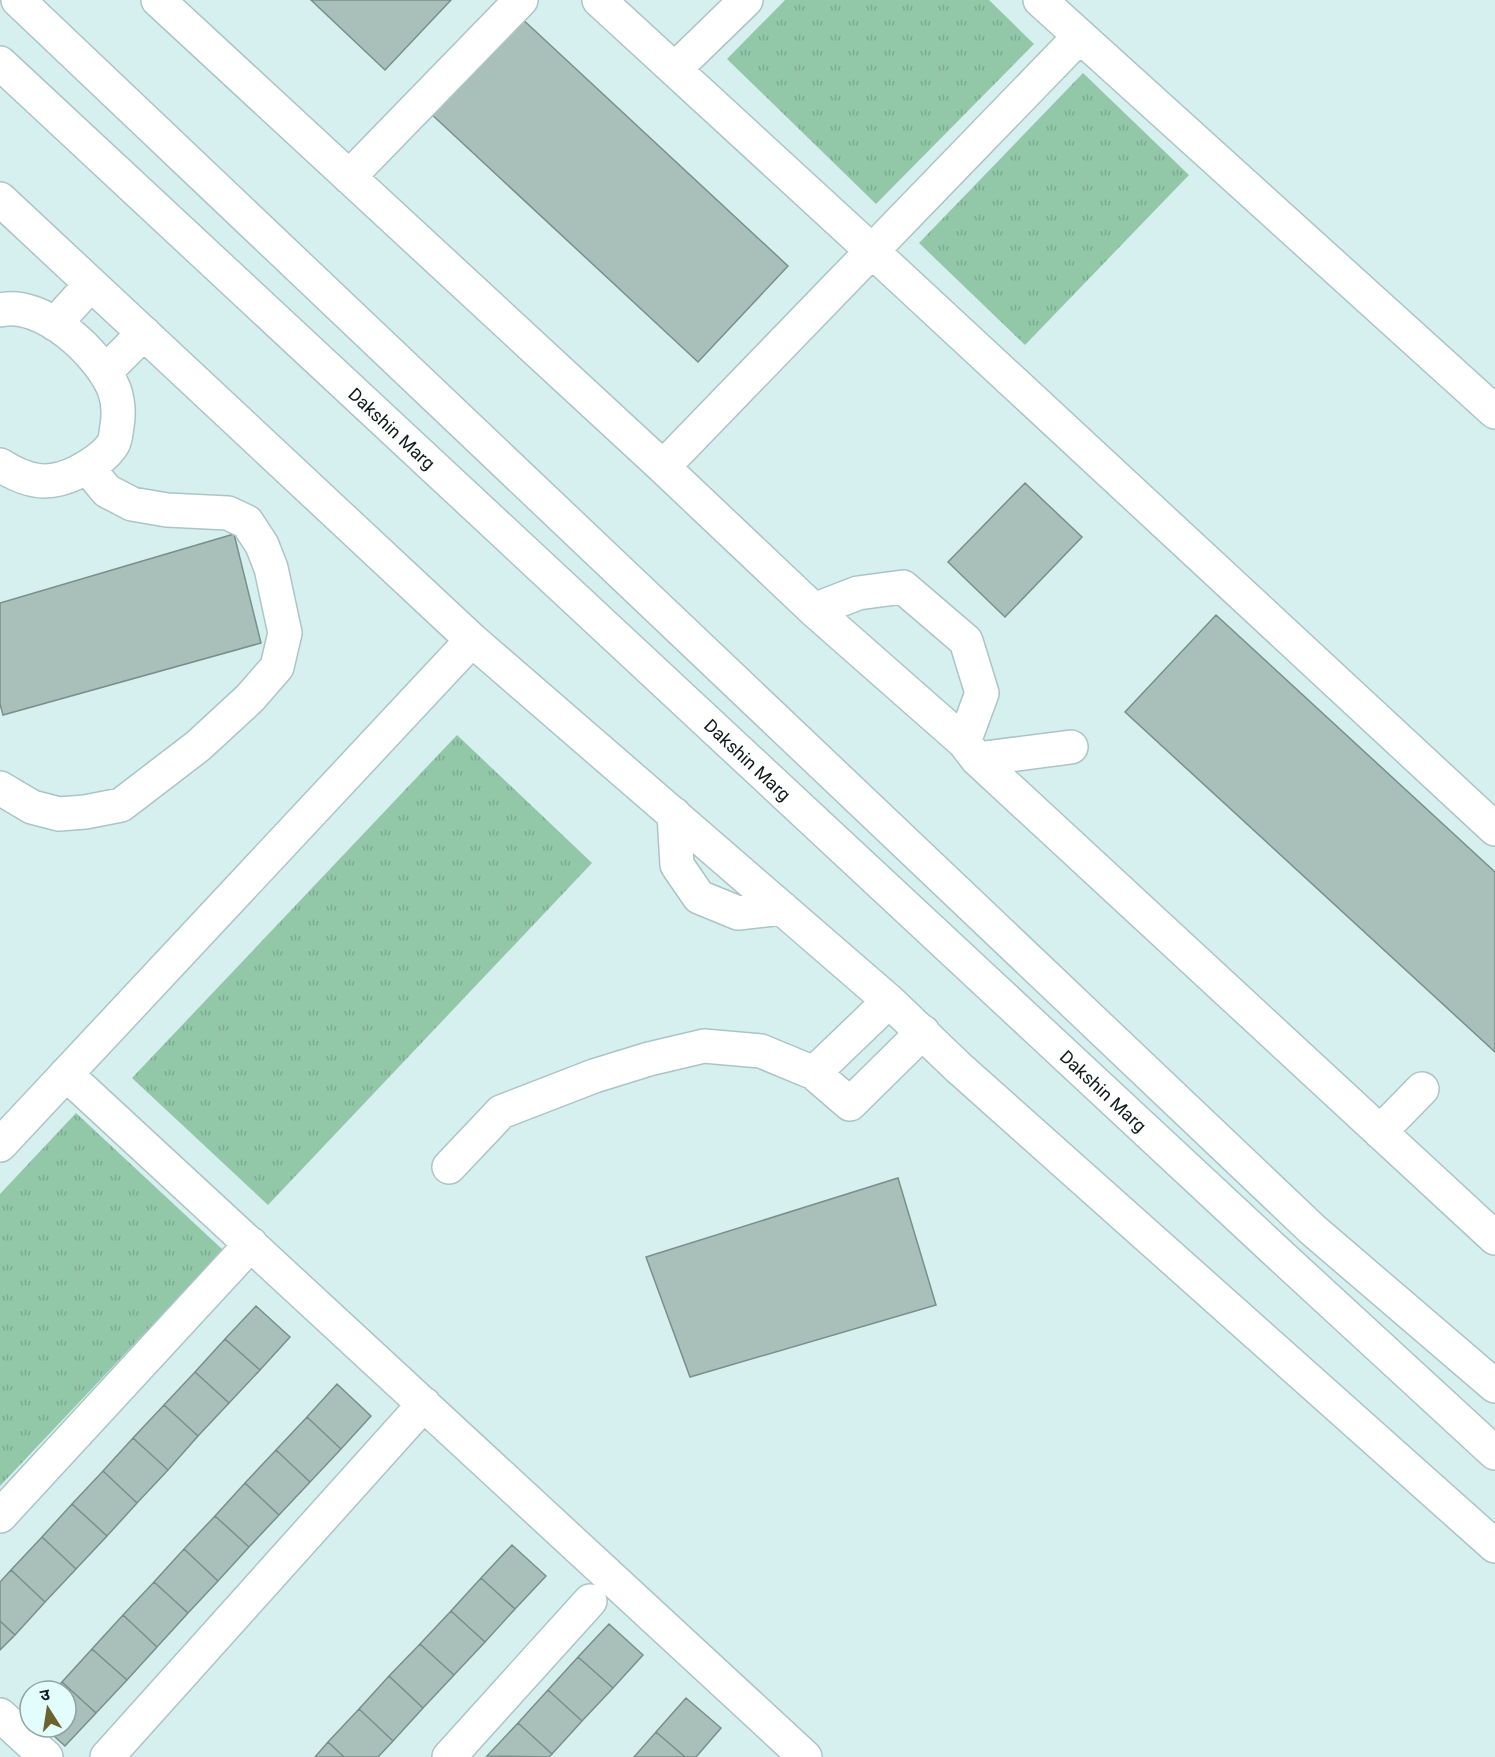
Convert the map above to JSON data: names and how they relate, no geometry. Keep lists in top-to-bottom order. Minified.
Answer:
{"streets":{"street":["Dakshin Marg"]},"north":"top"}
